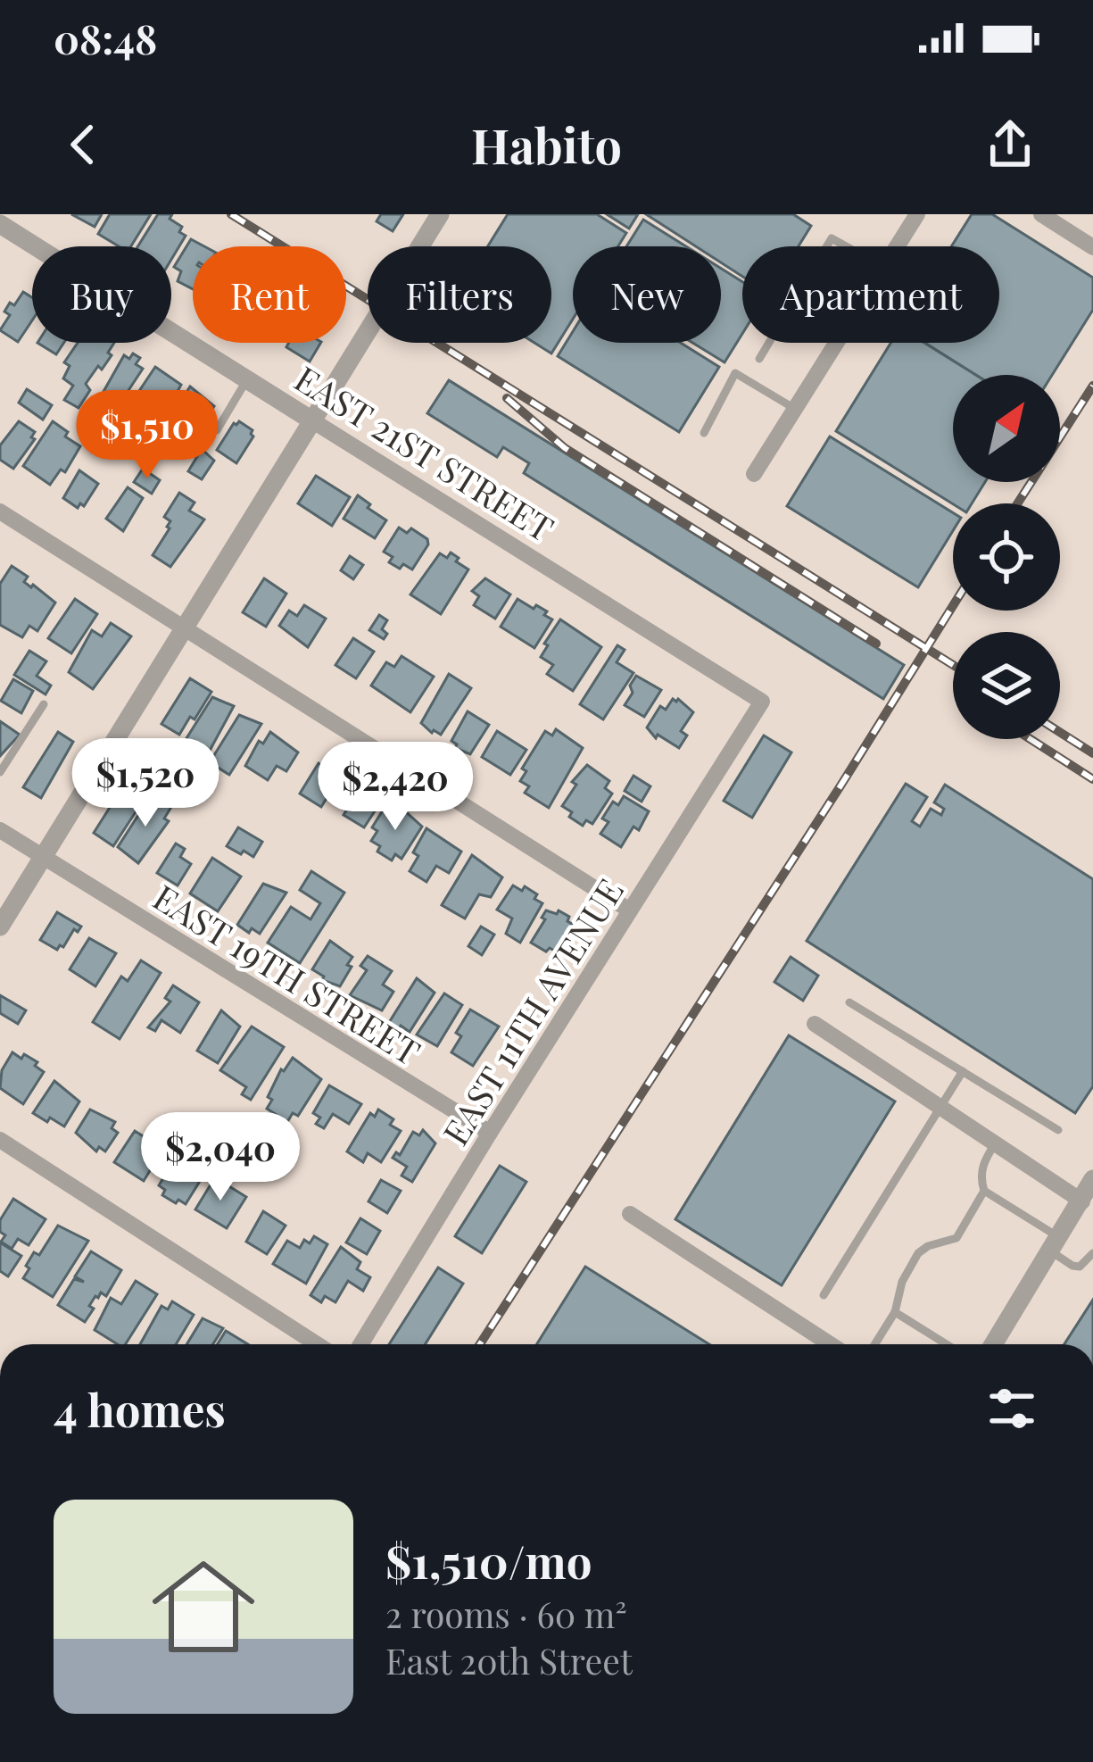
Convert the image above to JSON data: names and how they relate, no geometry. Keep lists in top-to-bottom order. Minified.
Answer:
{"streets":{"street":["EAST 21ST STREET","EAST 19TH STREET","EAST 11TH AVENUE"]},"crossings":[["EAST 21ST STREET","EAST 11TH AVENUE"],["EAST 19TH STREET","EAST 11TH AVENUE"]],"north":"top right","page":{"status":"08:48","header":"Habito","chip":["Buy","Rent","Filters","New","Apartment"],"price":["$1,510","$1,520","$2,420","$2,040"],"heading":"4 homes","list":[{"name":"$1,510/mo","note":"2 rooms · 60 m² · East 20th Street"}]}}
